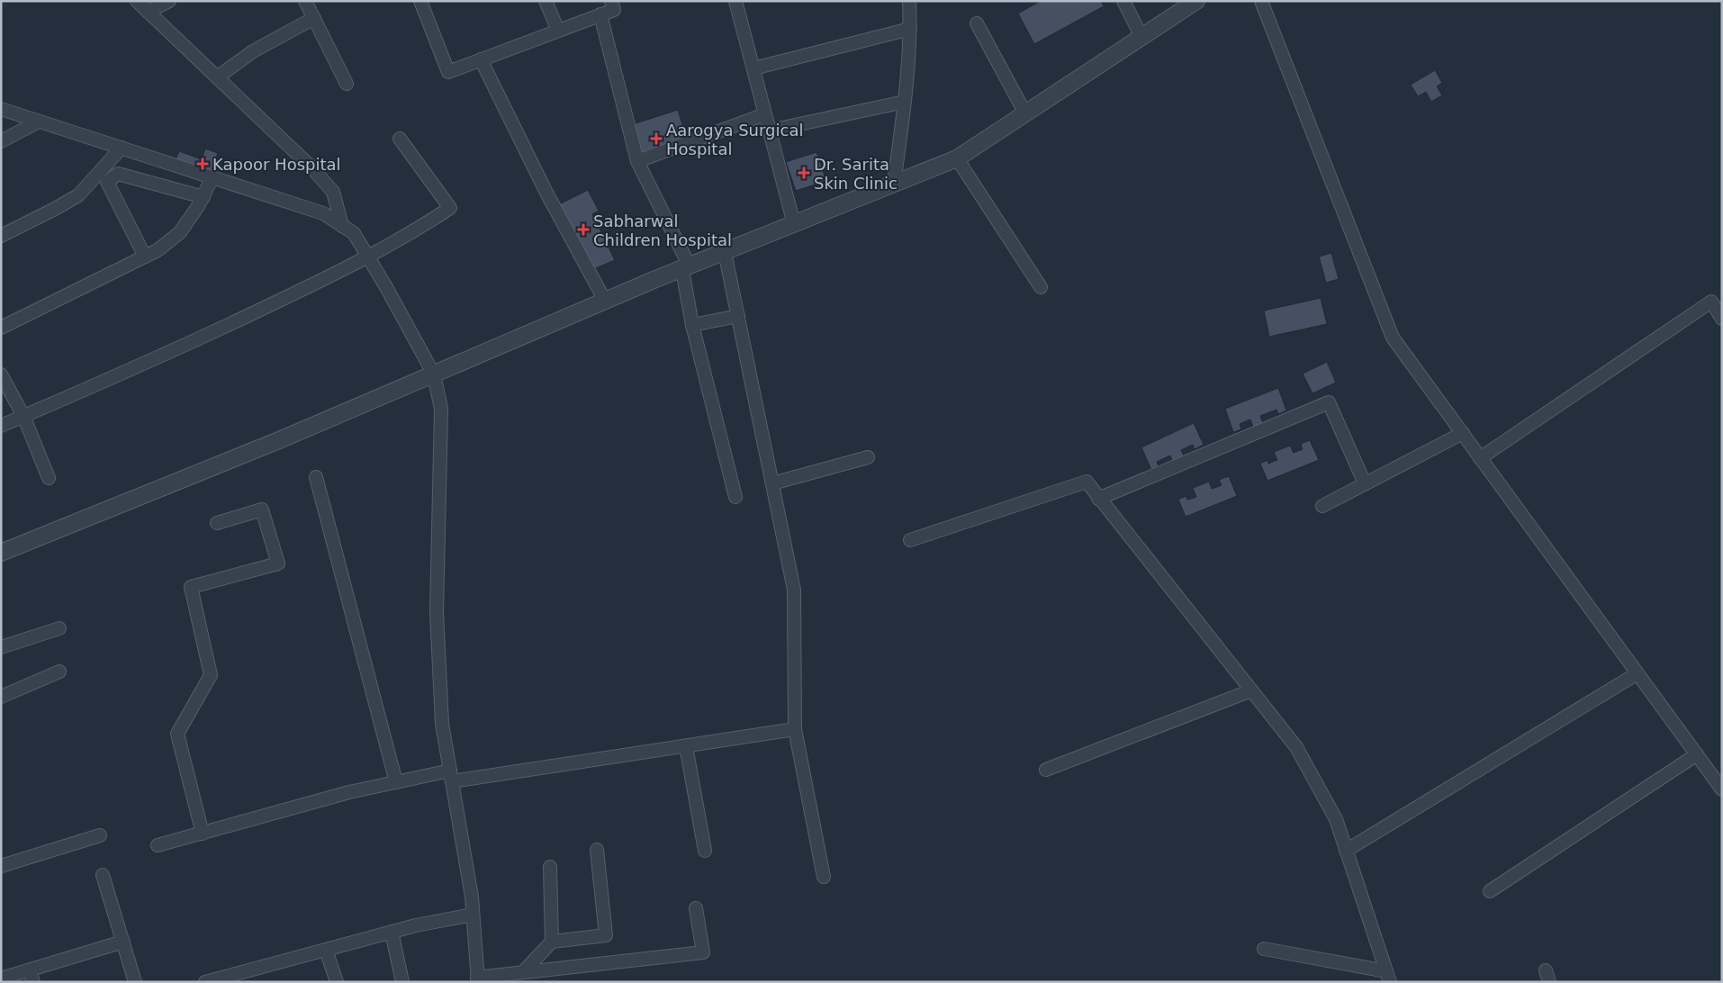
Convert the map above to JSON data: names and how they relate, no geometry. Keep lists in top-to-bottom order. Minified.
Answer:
{"places":{"health":["Aarogya Surgical Hospital","Kapoor Hospital","Dr. Sarita Skin Clinic","Sabharwal Children Hospital"]}}
